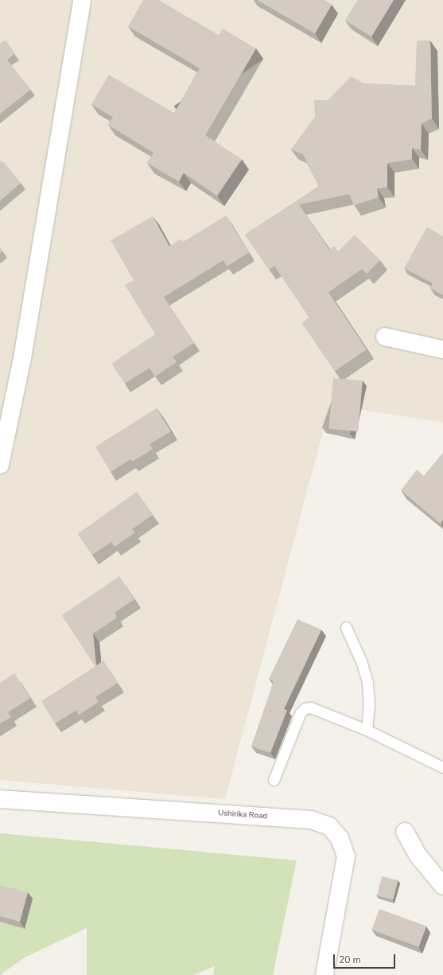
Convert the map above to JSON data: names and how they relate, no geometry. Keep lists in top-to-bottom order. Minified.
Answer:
{"streets":{"street":["Ushirika Road"]},"scale_bar":"20 m"}
